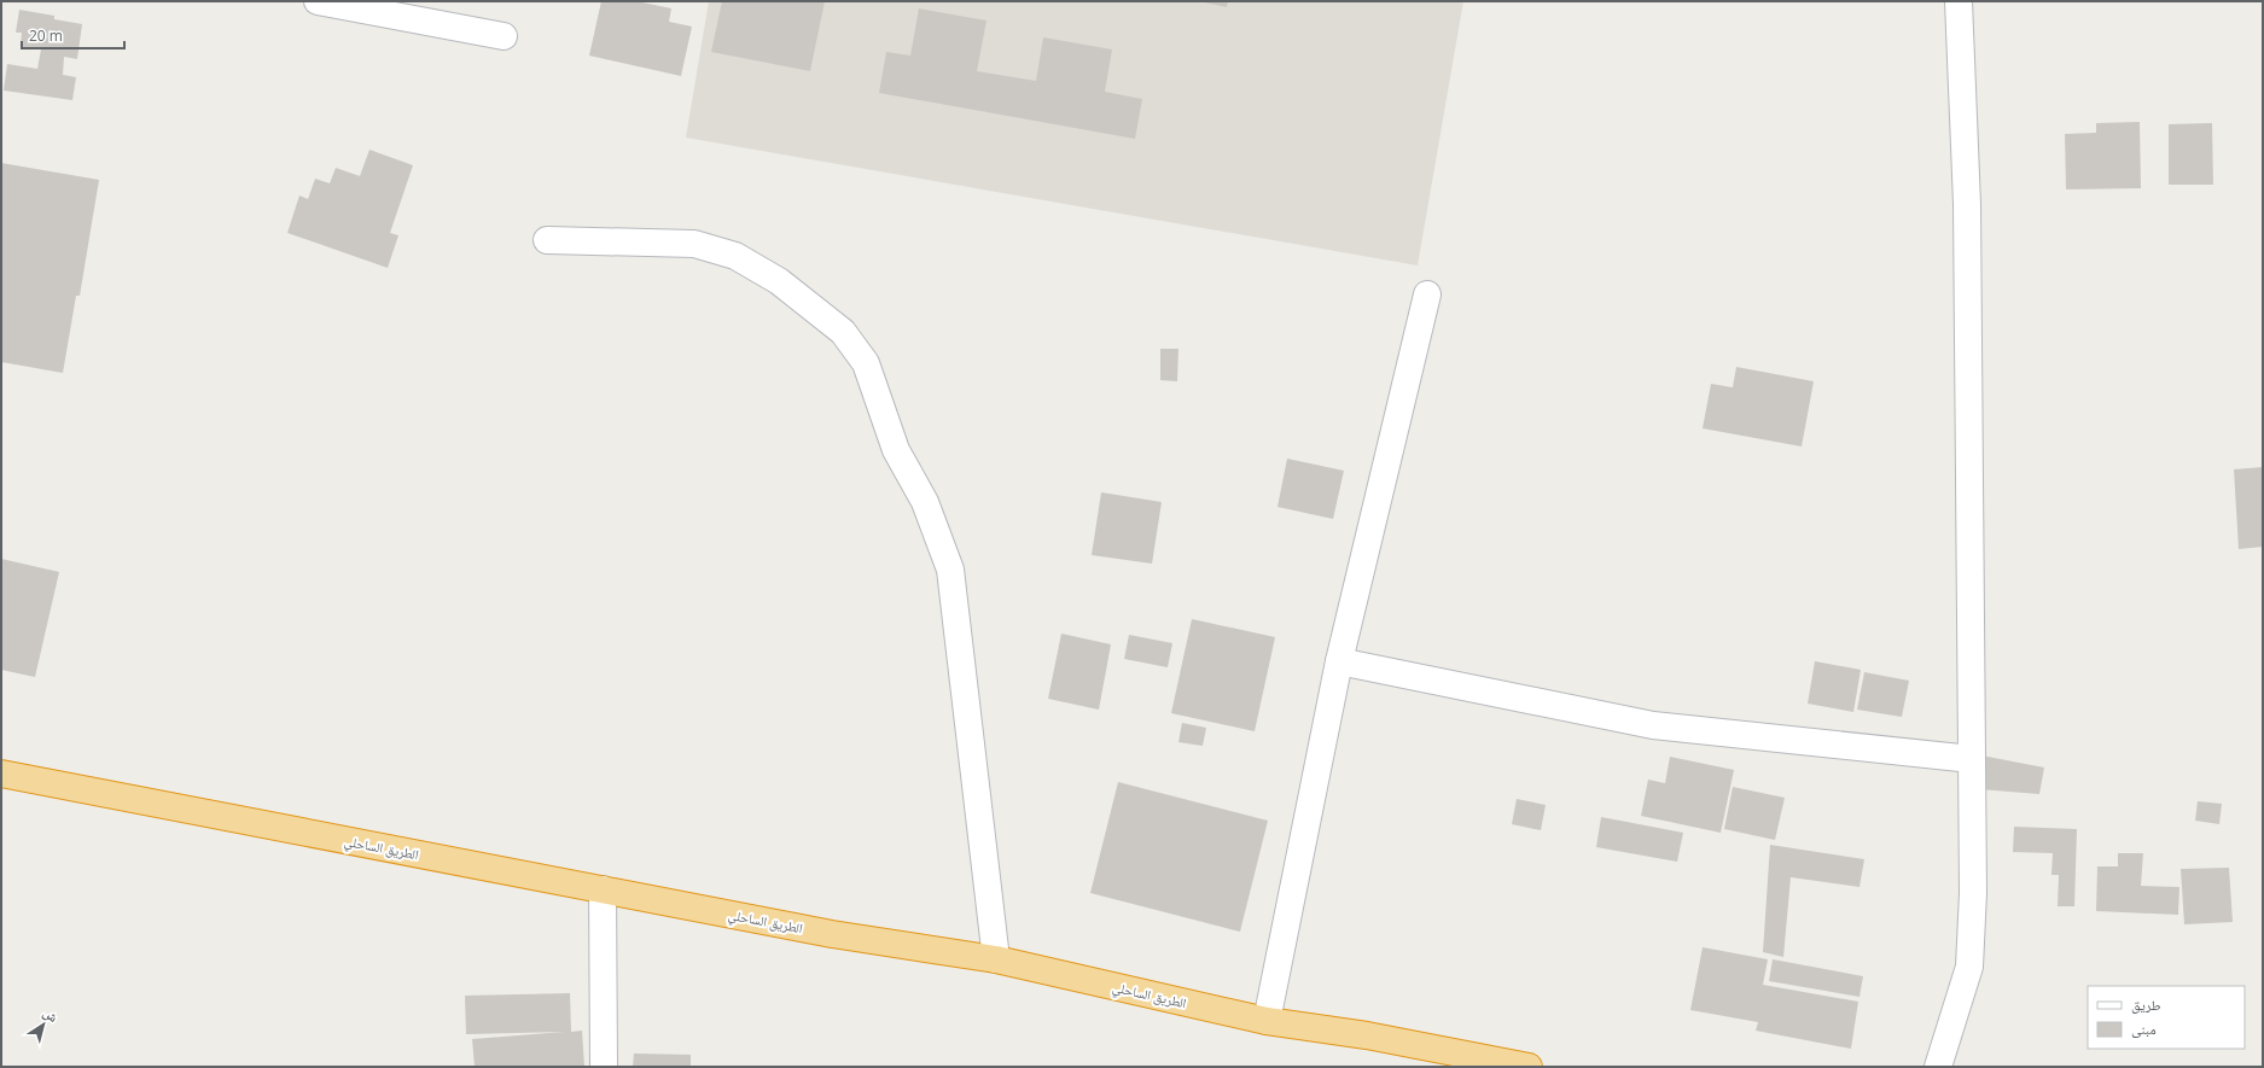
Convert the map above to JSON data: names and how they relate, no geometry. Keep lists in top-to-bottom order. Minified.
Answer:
{"streets":{"highway":["الطريق الساحلي"]},"legend":["طريق","مبنى"],"scale_bar":"20 m","north":"top right"}
